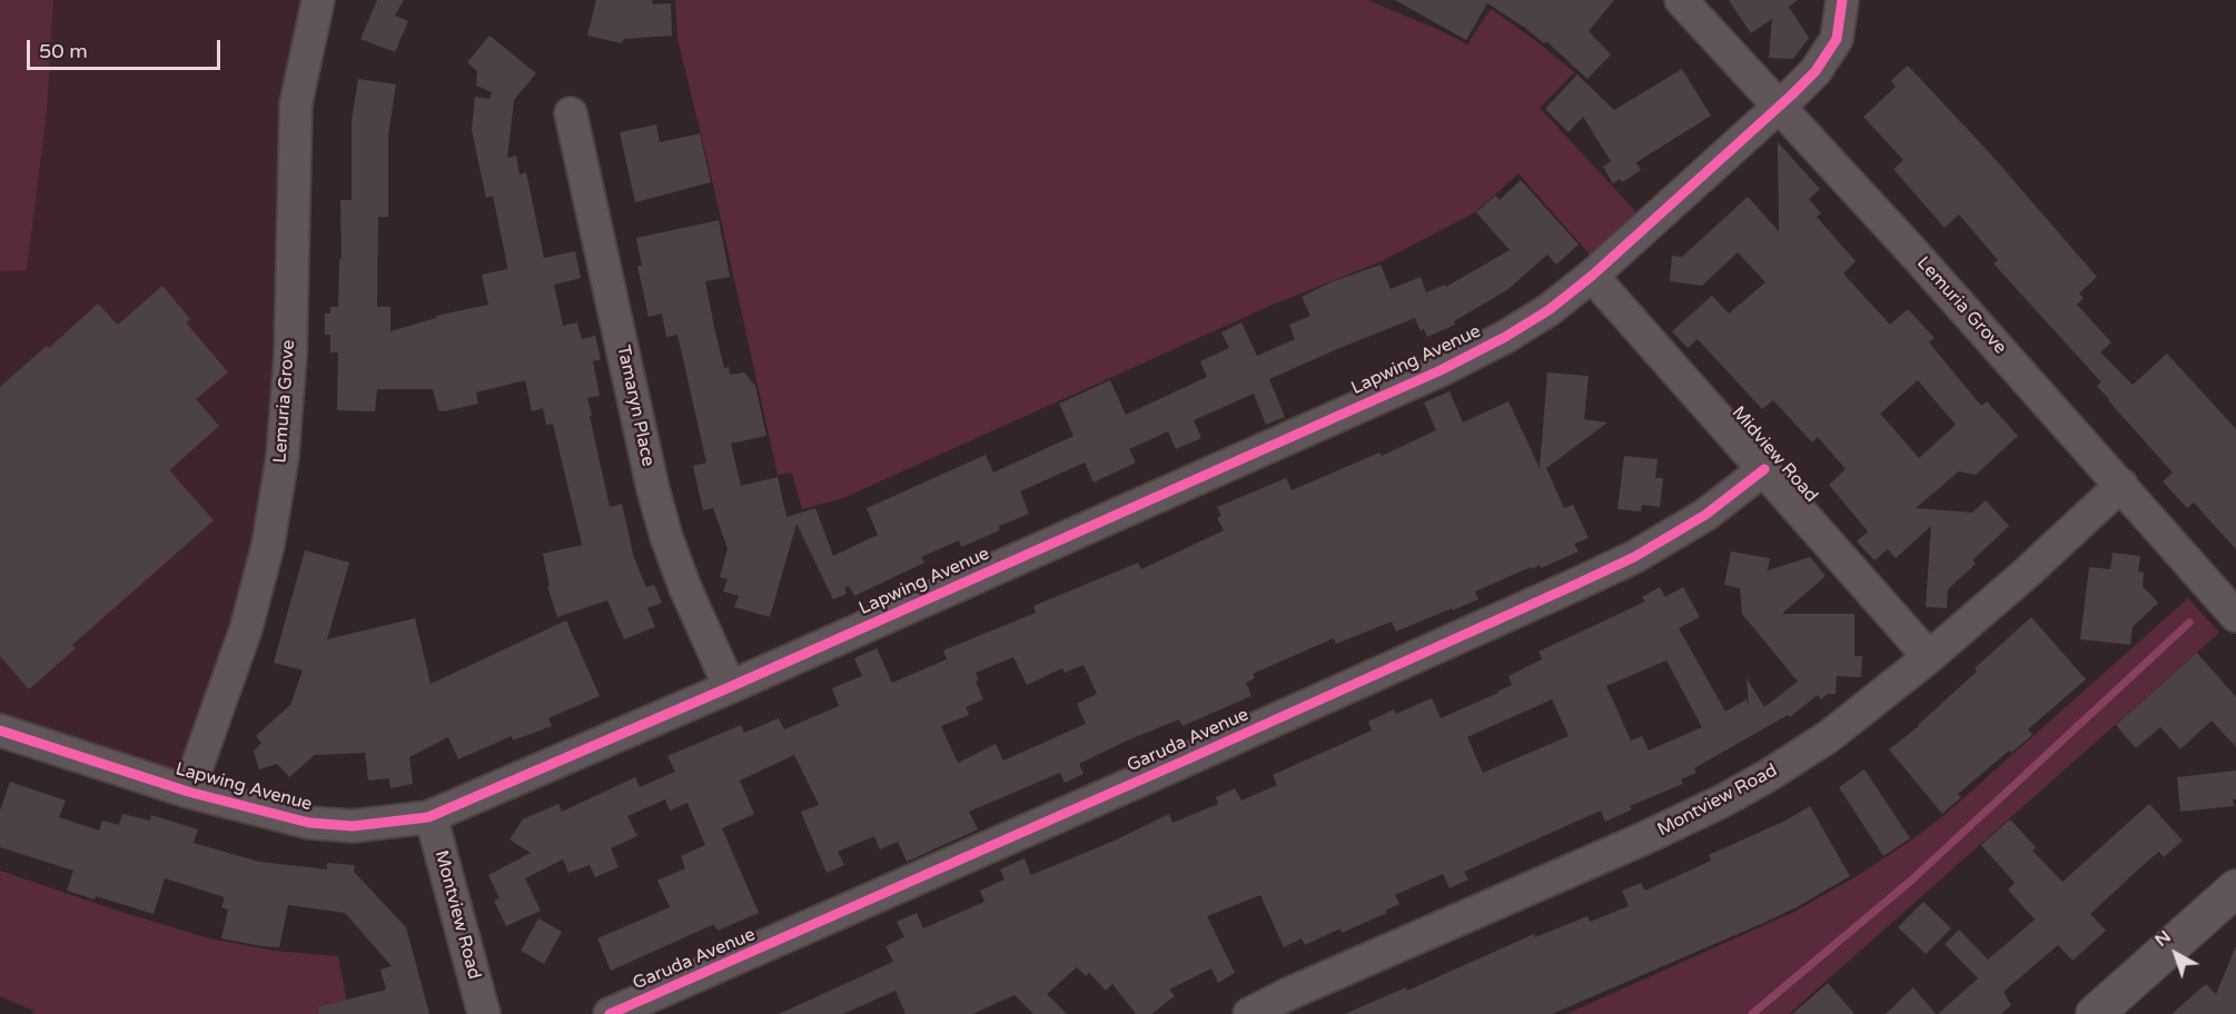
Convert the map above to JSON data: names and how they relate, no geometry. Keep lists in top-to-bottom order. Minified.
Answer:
{"streets":{"street":["Lemuria Grove","Lapwing Avenue","Tamaryn Place","Midview Road","Garuda Avenue","Montview Road"]},"crossings":[["Lemuria Grove","Lapwing Avenue"],["Lemuria Grove","Montview Road"],["Lapwing Avenue","Tamaryn Place"],["Lapwing Avenue","Midview Road"],["Lapwing Avenue","Montview Road"],["Midview Road","Garuda Avenue"],["Midview Road","Montview Road"]],"scale_bar":"50 m","north":"top left"}
